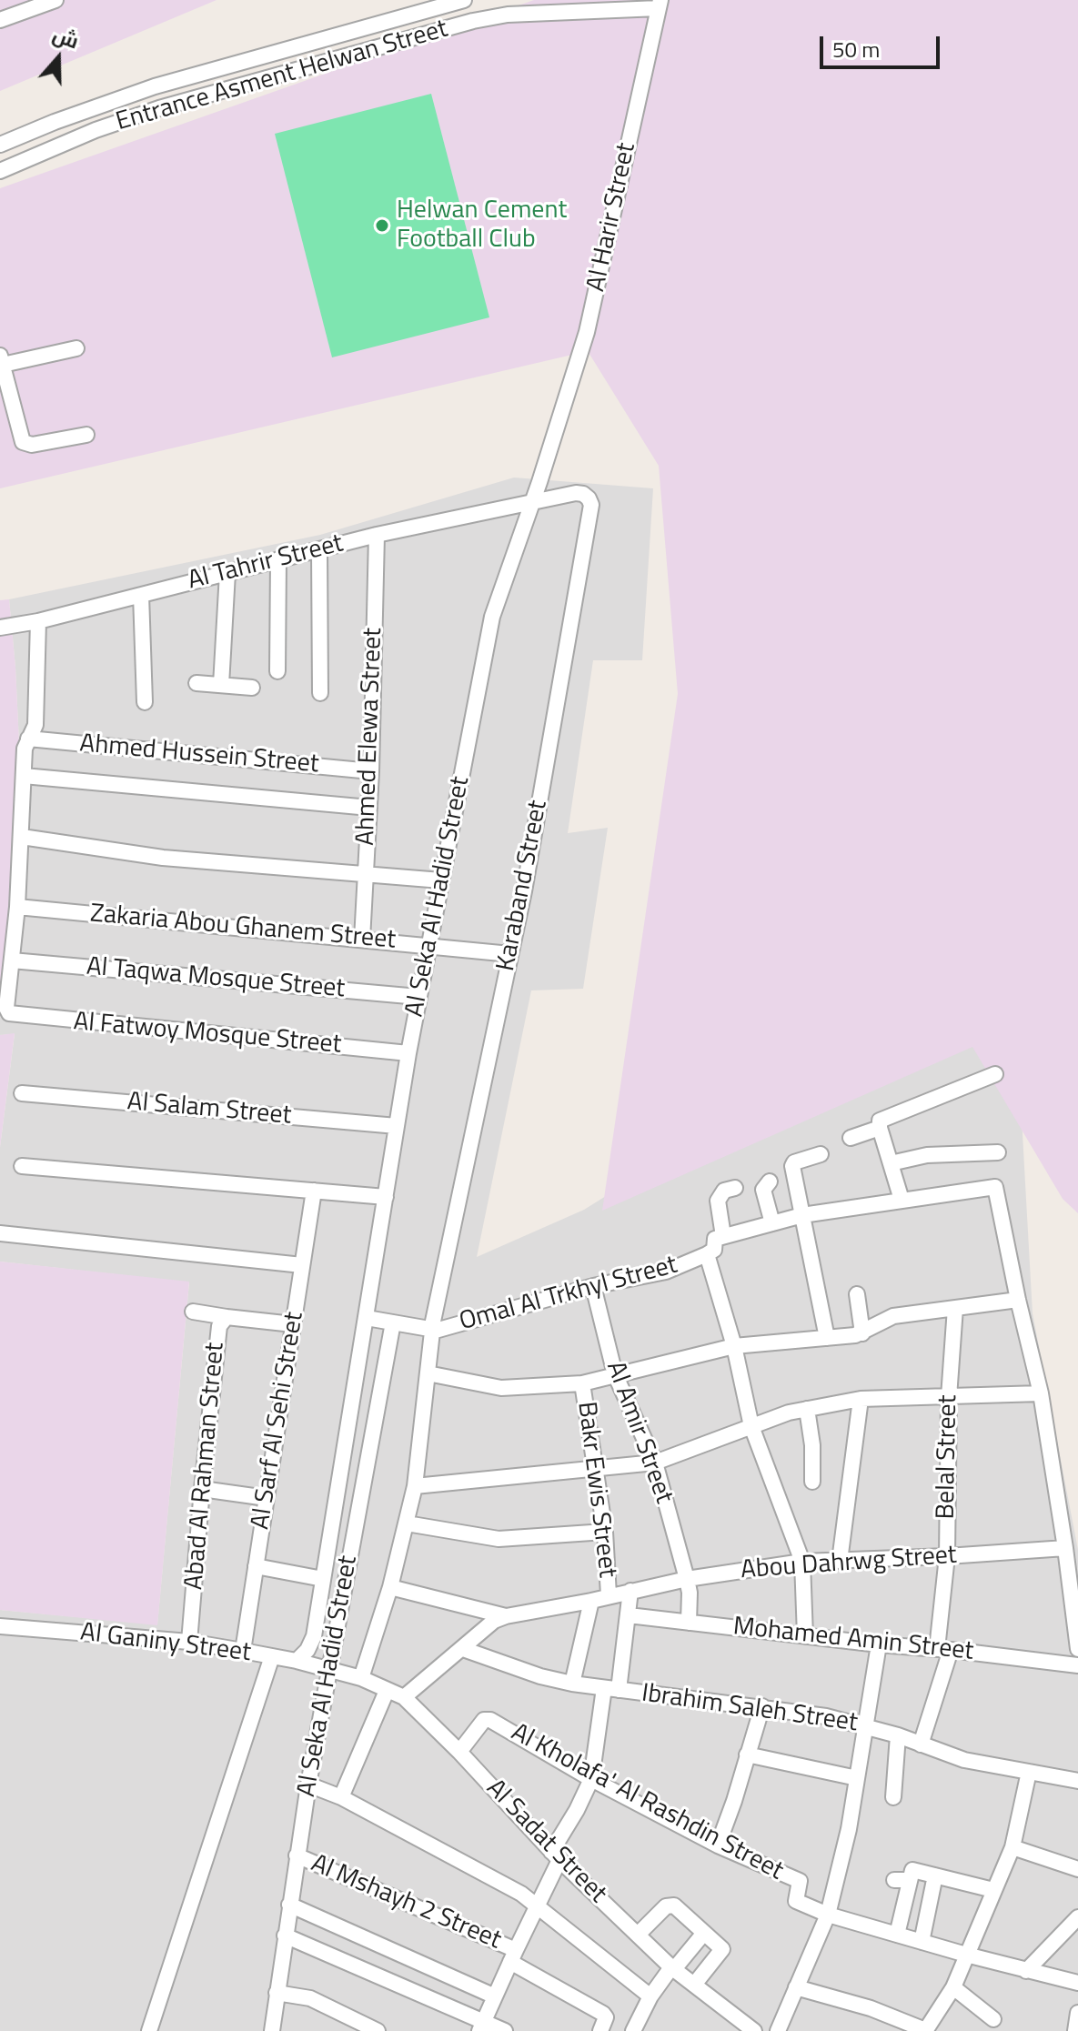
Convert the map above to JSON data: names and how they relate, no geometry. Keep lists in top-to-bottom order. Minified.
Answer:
{"streets":{"street":["Entrance Asment Helwan Street","Al Harir Street","Al Tahrir Street","Ahmed Elewa Street","Ahmed Hussein Street","Karaband Street","Al Seka Al Hadid Street","Zakaria Abou Ghanem Street","Al Taqwa Mosque Street","Al Fatwoy Mosque Street","Al Salam Street","Omal Al Trkhyl Street","Al Sarf Al Sehi Street","Al Amir Street","Belal Street","Abad Al Rahman Street","Bakr Ewis Street","Abou Dahrwg Street","Mohamed Amin Street","Al Ganiny Street","Ibrahim Saleh Street","Al Kholafa' Al Rashdin Street","Al Sadat Street","Al Mshayh 2 Street"]},"crossings":[["Entrance Asment Helwan Street","Al Harir Street"],["Al Harir Street","Al Seka Al Hadid Street"],["Al Tahrir Street","Ahmed Elewa Street"],["Al Tahrir Street","Karaband Street"],["Al Tahrir Street","Al Seka Al Hadid Street"],["Ahmed Elewa Street","Ahmed Hussein Street"],["Ahmed Elewa Street","Zakaria Abou Ghanem Street"],["Karaband Street","Al Seka Al Hadid Street"],["Karaband Street","Zakaria Abou Ghanem Street"],["Karaband Street","Omal Al Trkhyl Street"],["Al Seka Al Hadid Street","Zakaria Abou Ghanem Street"],["Al Seka Al Hadid Street","Al Taqwa Mosque Street"],["Al Seka Al Hadid Street","Al Fatwoy Mosque Street"],["Al Seka Al Hadid Street","Al Salam Street"],["Al Seka Al Hadid Street","Omal Al Trkhyl Street"],["Al Seka Al Hadid Street","Abou Dahrwg Street"],["Al Seka Al Hadid Street","Al Ganiny Street"],["Al Seka Al Hadid Street","Al Sadat Street"],["Al Seka Al Hadid Street","Al Mshayh 2 Street"],["Al Taqwa Mosque Street","Al Fatwoy Mosque Street"],["Omal Al Trkhyl Street","Al Amir Street"],["Al Sarf Al Sehi Street","Abad Al Rahman Street"],["Al Sarf Al Sehi Street","Al Ganiny Street"],["Al Amir Street","Abou Dahrwg Street"],["Al Amir Street","Mohamed Amin Street"],["Belal Street","Abou Dahrwg Street"],["Belal Street","Mohamed Amin Street"],["Belal Street","Ibrahim Saleh Street"],["Abad Al Rahman Street","Al Ganiny Street"],["Bakr Ewis Street","Abou Dahrwg Street"],["Abou Dahrwg Street","Ibrahim Saleh Street"],["Abou Dahrwg Street","Al Sadat Street"],["Al Ganiny Street","Al Sadat Street"],["Al Kholafa' Al Rashdin Street","Al Sadat Street"]],"places":["Helwan Cement Football Club"],"scale_bar":"50 m","north":"top"}
